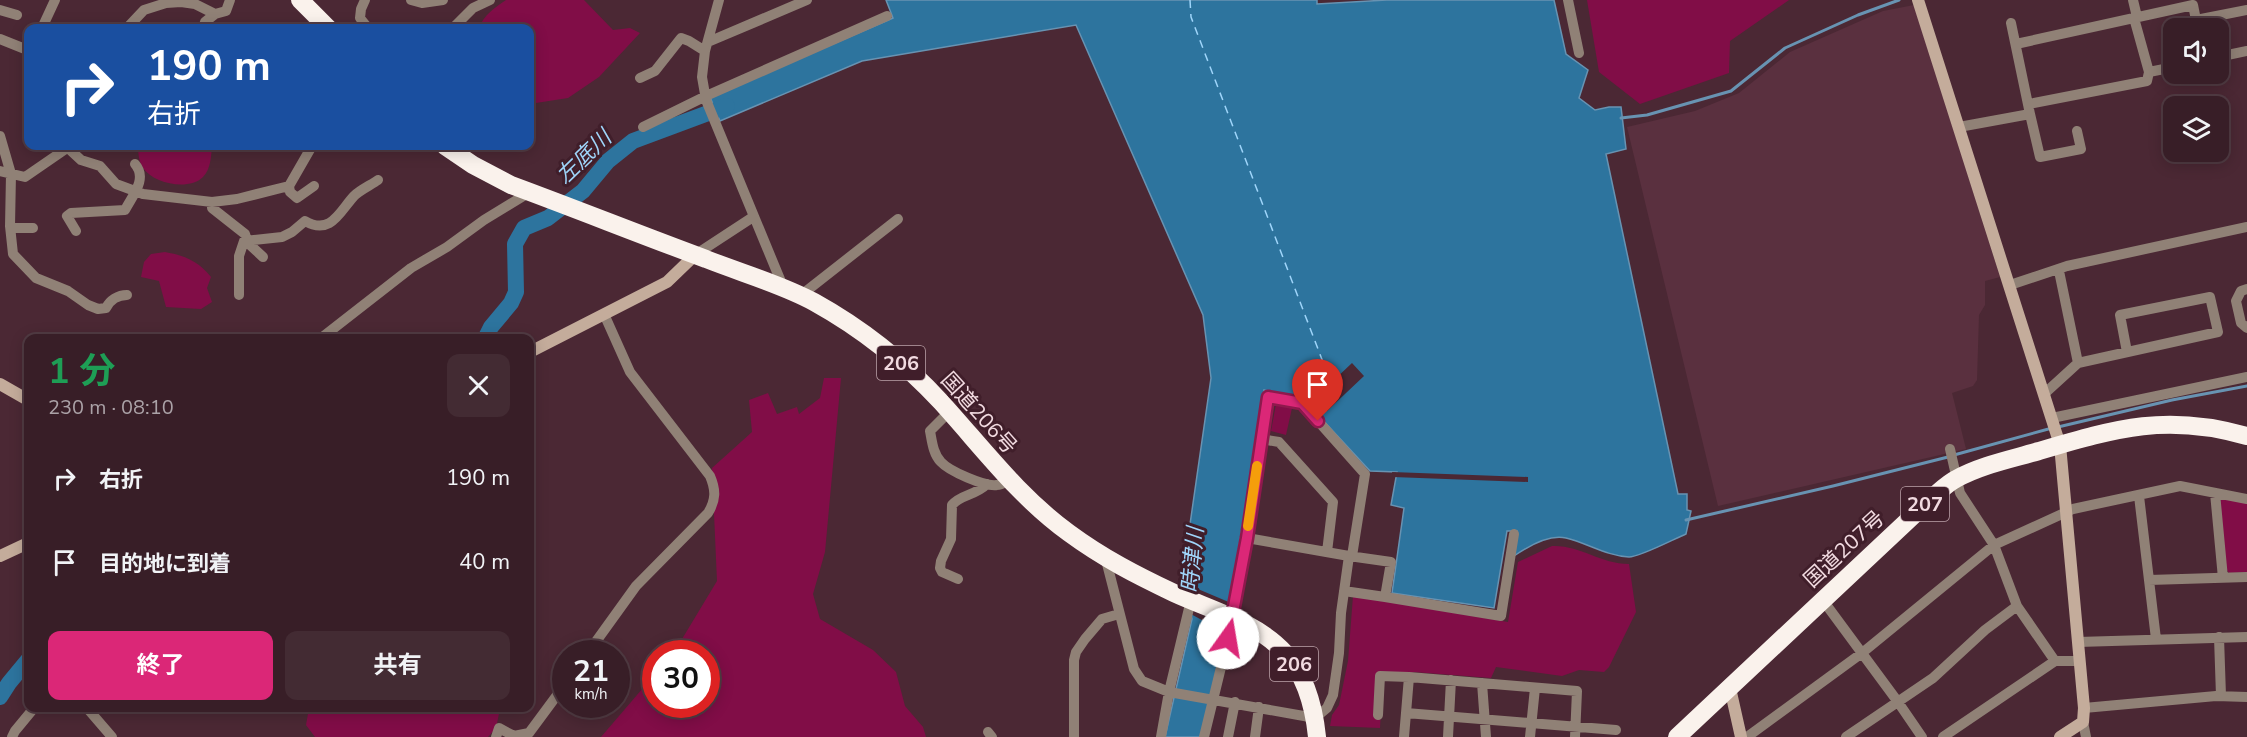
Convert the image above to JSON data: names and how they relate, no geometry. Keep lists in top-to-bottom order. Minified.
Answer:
{"streets":{"highway":["206","国道206号","207","国道207号"]},"water":["左底川","時津川"],"page":{"turn":["190 m","右折"],"heading":["1 分","230 m · 08:10"],"list":[{"name":"右折","value":"190 m"},{"name":"目的地に到着","value":"40 m"}],"buttons":["終了","共有"],"speed":"21 km/h","limit":"30"}}
